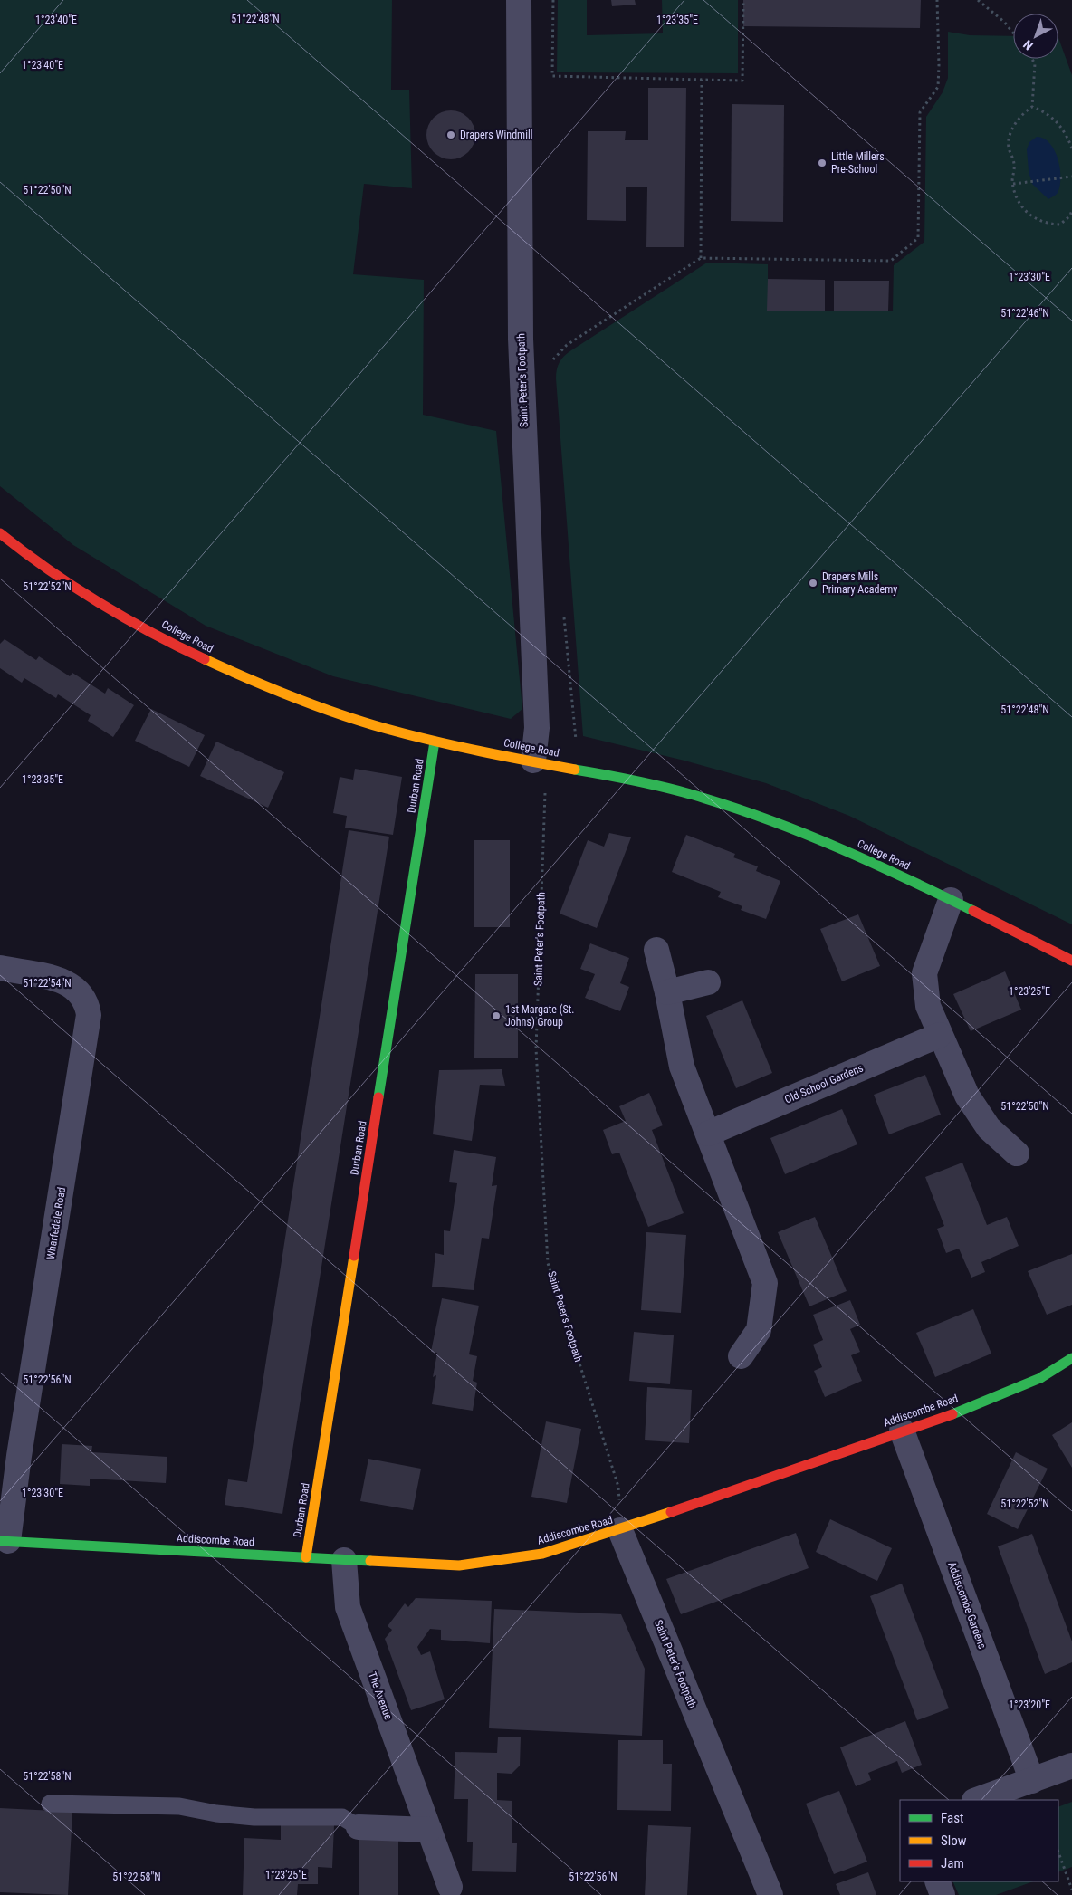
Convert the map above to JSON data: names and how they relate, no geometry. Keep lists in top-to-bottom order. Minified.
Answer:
{"streets":{"street":["Saint Peter's Footpath","College Road","Durban Road","Old School Gardens","Wharfedale Road","Addiscombe Road","Addiscombe Gardens","The Avenue"]},"crossings":[["Saint Peter's Footpath","College Road"],["Saint Peter's Footpath","Addiscombe Road"],["College Road","Durban Road"],["Durban Road","Addiscombe Road"],["Wharfedale Road","Addiscombe Road"],["Addiscombe Road","Addiscombe Gardens"],["Addiscombe Road","The Avenue"]],"places":["Drapers Windmill","Little Millers Pre-School","Drapers Mills Primary Academy","1st Margate (St. Johns) Group"],"legend":["Fast","Slow","Jam"],"north":"bottom left","coordinates":["51°22'48\"N","1°23'40\"E","1°23'35\"E","51°22'50\"N","1°23'30\"E","51°22'46\"N","51°22'52\"N","51°22'54\"N","1°23'25\"E","51°22'56\"N","1°23'20\"E","51°22'58\"N"]}
